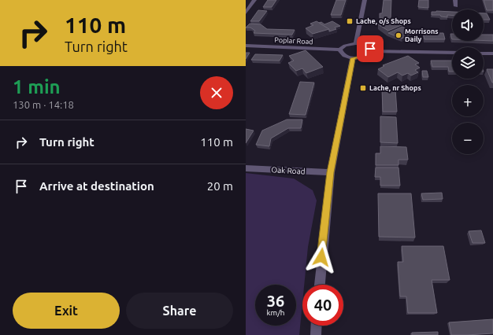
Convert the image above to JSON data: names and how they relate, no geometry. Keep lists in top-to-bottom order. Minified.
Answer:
{"streets":{"street":["Poplar Road","Oak Road"]},"places":{"transit":["Lache, o/s Shops","Lache, nr Shops"],"other":["Morrisons Daily"]},"page":{"turn":["110 m","Turn right"],"map_buttons":["+","−"],"heading":["1 min","130 m · 14:18"],"list":[{"name":"Turn right","value":"110 m"},{"name":"Arrive at destination","value":"20 m"}],"speed":"36 km/h","limit":"40","buttons":["Exit","Share"]}}
